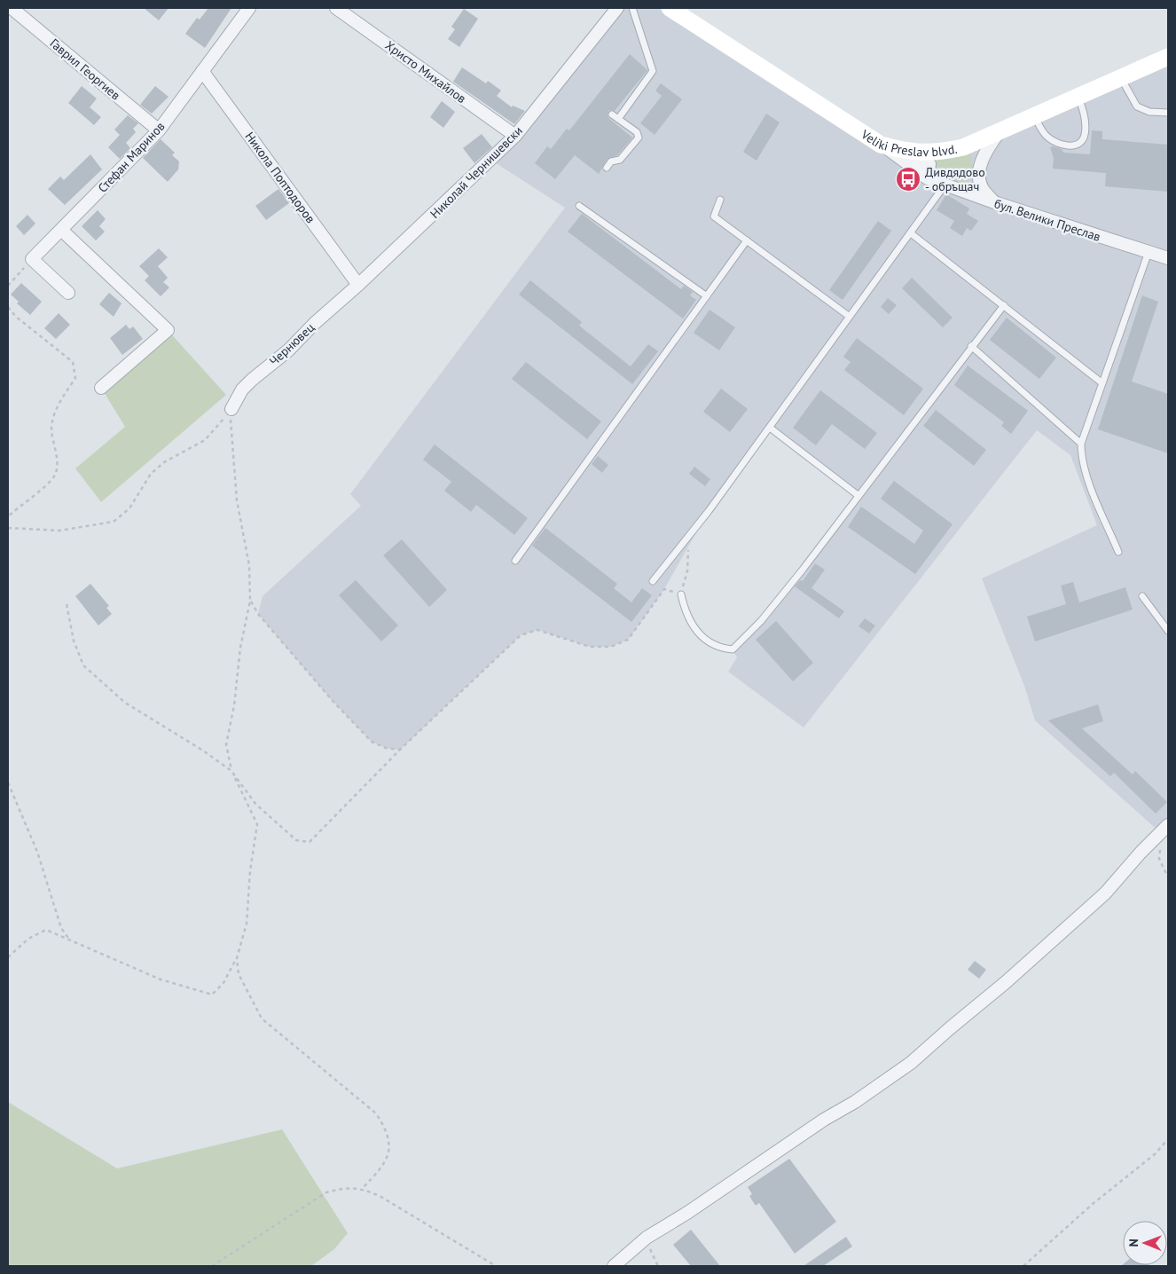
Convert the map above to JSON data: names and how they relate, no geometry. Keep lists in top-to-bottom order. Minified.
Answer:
{"streets":{"main road":["Veliki Preslav blvd."],"street":["Гаврил Георгиев","Христо Михайлов","Стефан Маринов","Николай Чернишевски","Никола Поптодоров","бул. Велики Преслав","Чернювец"]},"crossings":[["Гаврил Георгиев","Стефан Маринов"],["Христо Михайлов","Николай Чернишевски"],["Veliki Preslav blvd.","бул. Велики Преслав"],["Стефан Маринов","Никола Поптодоров"],["Николай Чернишевски","Никола Поптодоров"],["Николай Чернишевски","Чернювец"],["Никола Поптодоров","Чернювец"]],"places":{"bus stop":["Дивдядово - обръщач"]},"north":"left"}
